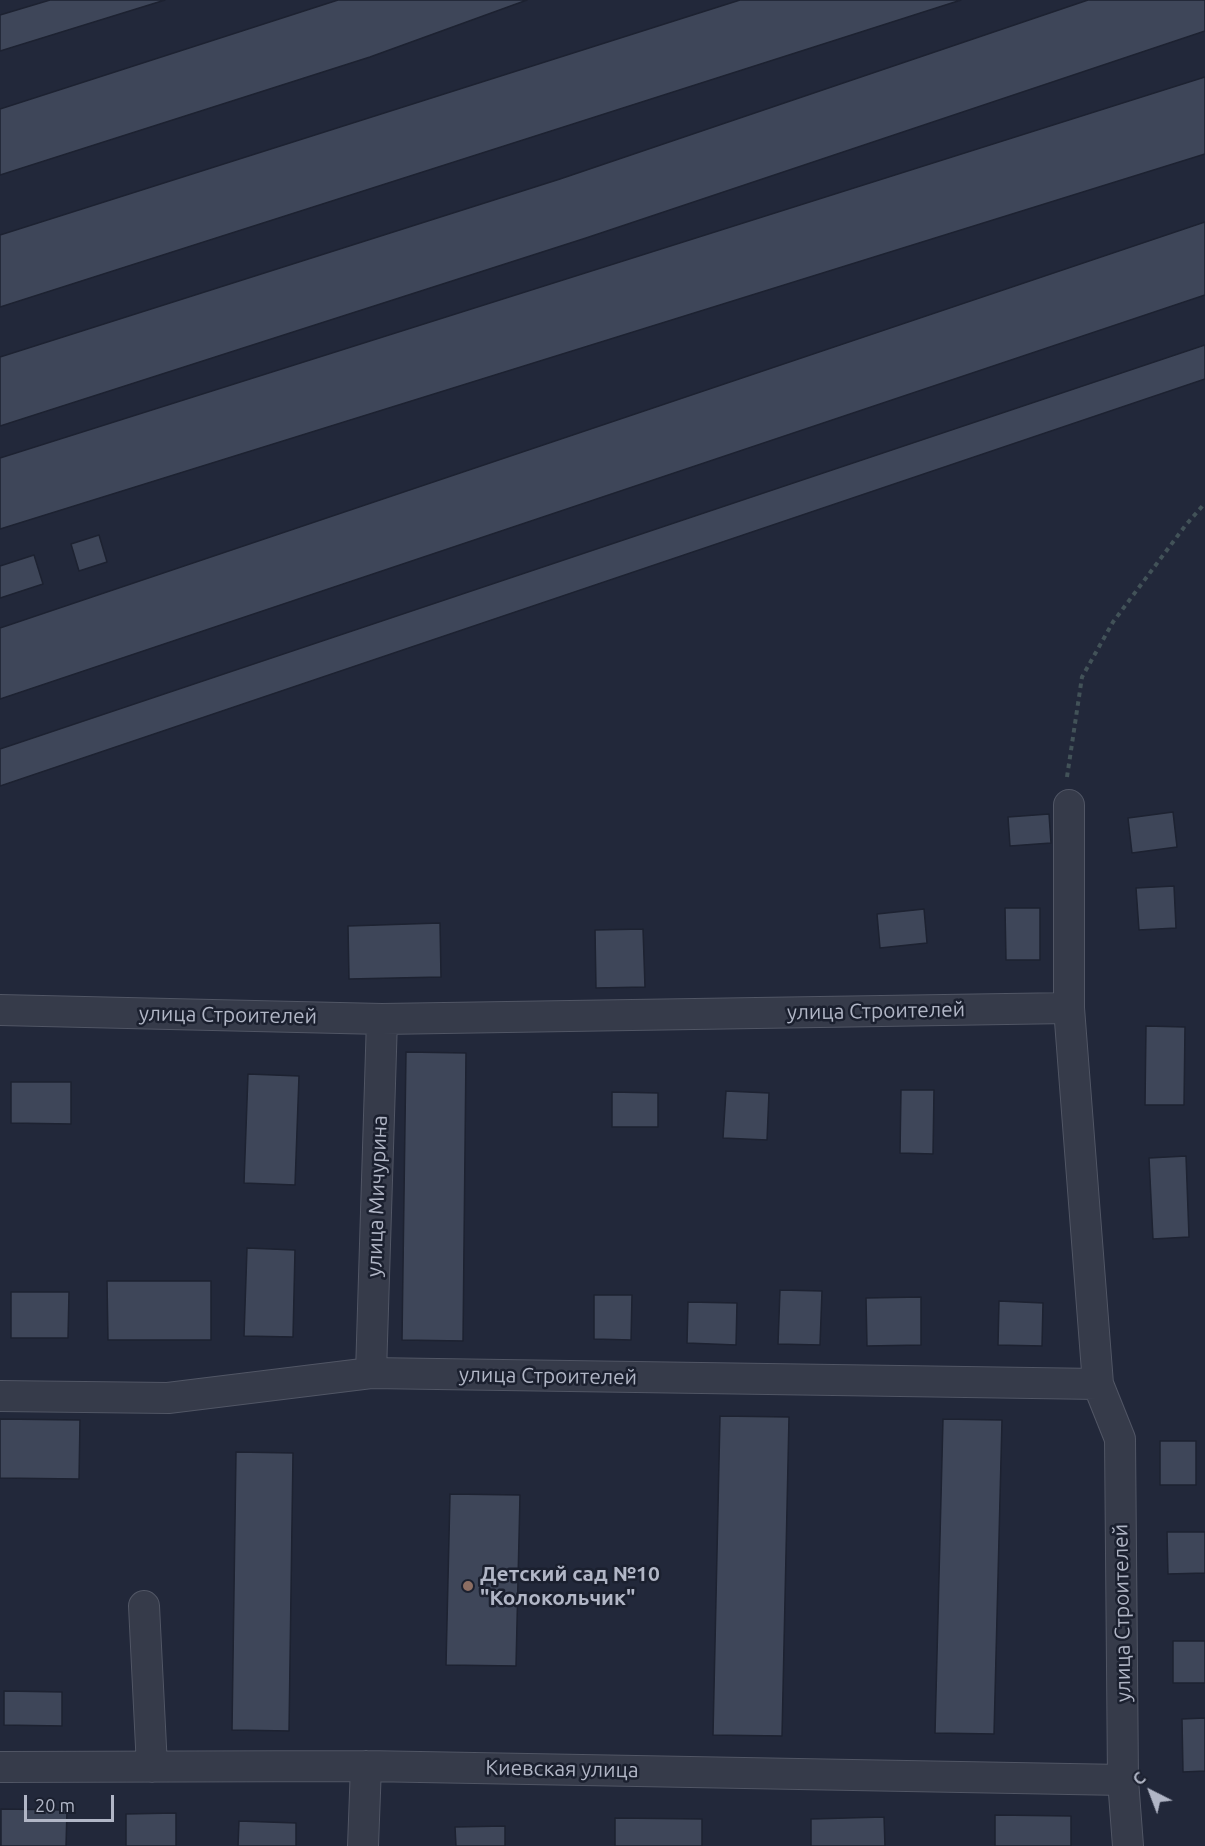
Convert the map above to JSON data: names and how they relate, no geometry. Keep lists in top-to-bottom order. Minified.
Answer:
{"streets":{"street":["улица Строителей","улица Мичурина","Киевская улица"]},"crossings":[["улица Строителей","улица Мичурина"],["улица Строителей","Киевская улица"]],"places":["Детский сад №10 \"Колокольчик\""],"scale_bar":"20 m","north":"top left"}
